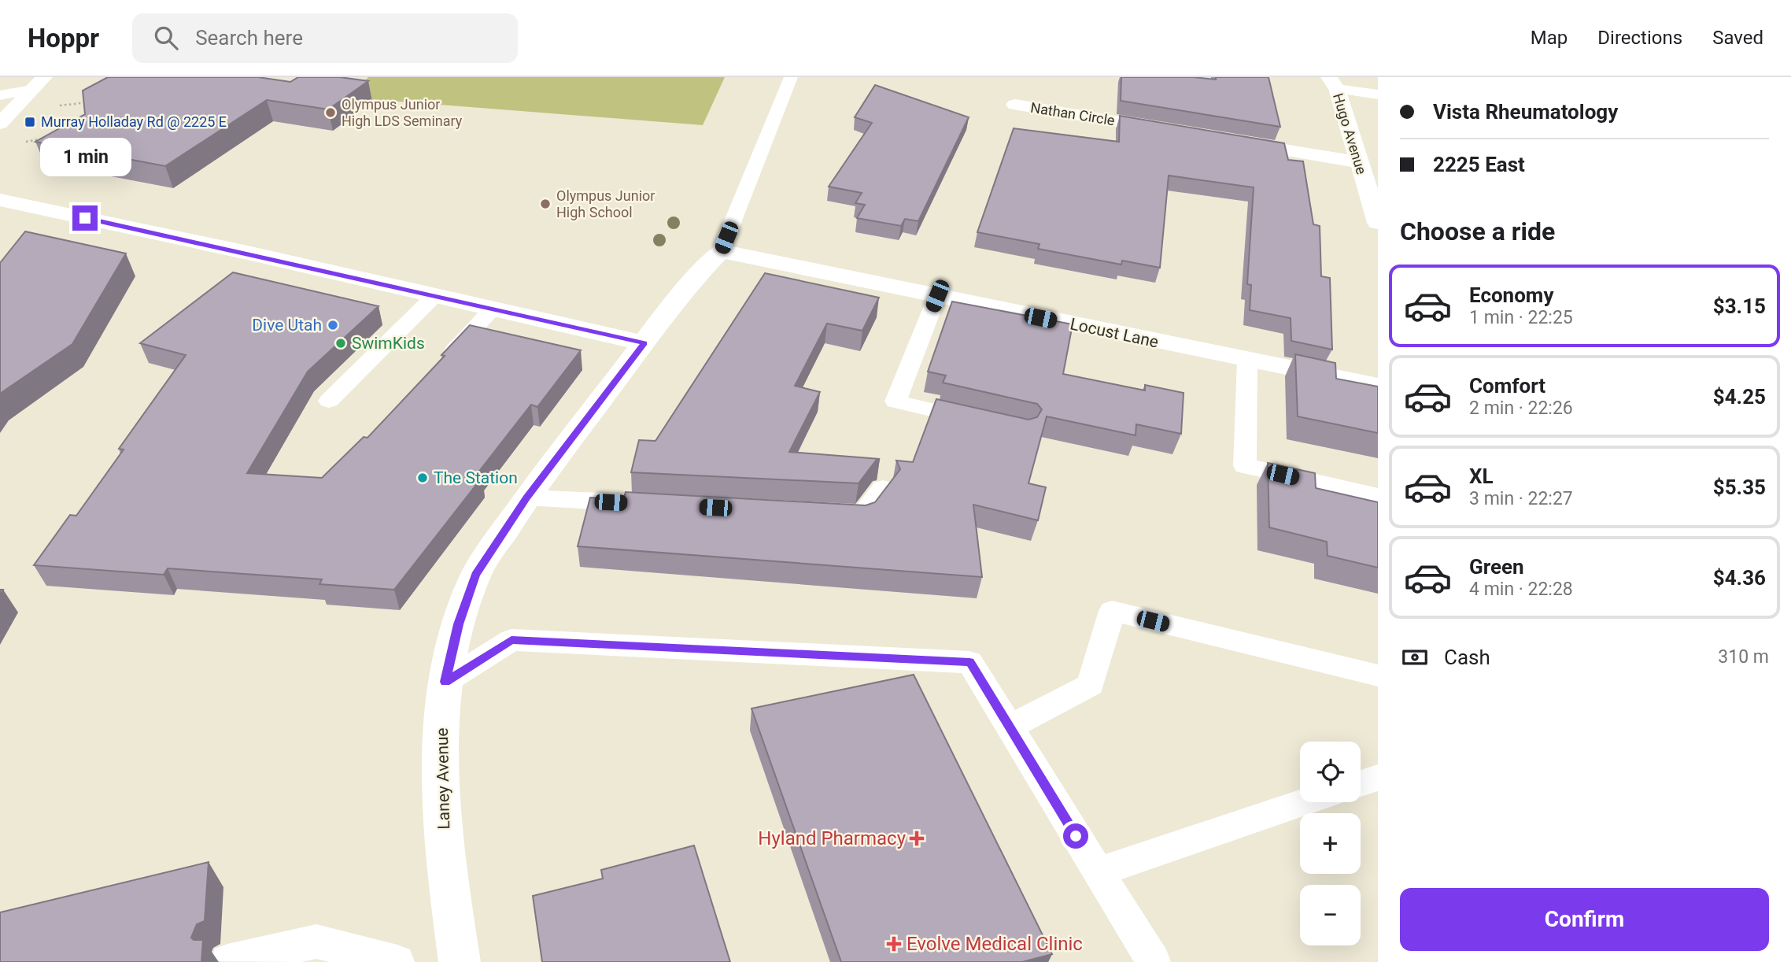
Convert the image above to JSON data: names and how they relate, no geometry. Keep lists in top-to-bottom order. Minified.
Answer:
{"streets":{"street":["Nathan Circle","Hugo Avenue","Locust Lane","Laney Avenue"]},"crossings":[["Locust Lane","Laney Avenue"]],"places":{"other":["Olympus Junior High LDS Seminary","Olympus Junior High School","Dive Utah","SwimKids","The Station"],"transit":["Murray Holladay Rd @ 2225 E"],"health":["Hyland Pharmacy","Evolve Medical Clinic"]},"page":{"header":"Hoppr","search":"Search here","nav":["Map","Directions","Saved"],"banner":["Vista Rheumatology","2225 East"],"bubble":"1 min","heading":"Choose a ride","list":[{"name":"Economy","note":"1 min · 22:25","value":"$3.15"},{"name":"Comfort","note":"2 min · 22:26","value":"$4.25"},{"name":"XL","note":"3 min · 22:27","value":"$5.35"},{"name":"Green","note":"4 min · 22:28","value":"$4.36"}],"pay":["Cash","310 m"],"map_buttons":["+","−"],"buttons":"Confirm"}}
